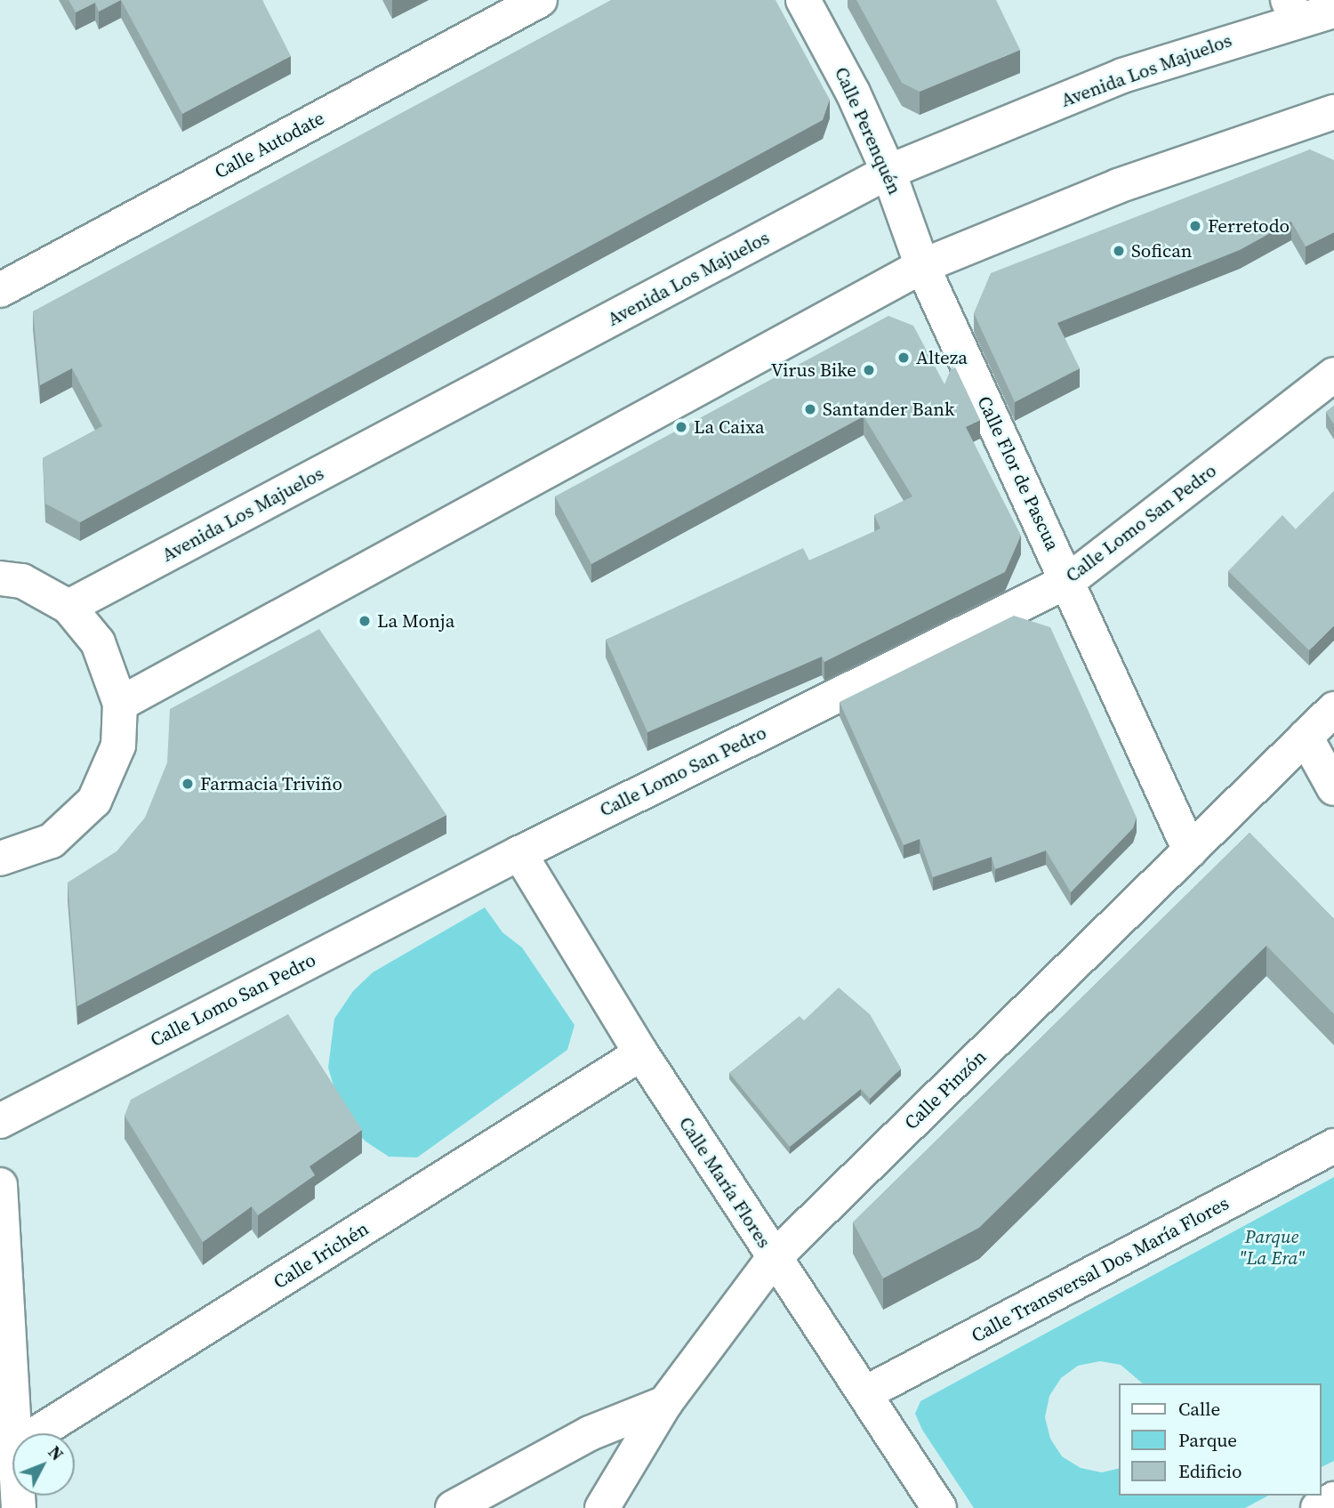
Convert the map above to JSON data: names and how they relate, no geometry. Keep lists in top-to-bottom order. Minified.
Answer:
{"streets":{"street":["Avenida Los Majuelos","Calle Perenquén","Calle Autodate","Calle Flor de Pascua","Calle Lomo San Pedro","Calle Pinzón","Calle María Flores","Calle Irichén","Calle Transversal Dos María Flores"]},"crossings":[["Avenida Los Majuelos","Calle Perenquén"],["Calle Perenquén","Calle Flor de Pascua"],["Calle Flor de Pascua","Calle Lomo San Pedro"],["Calle Flor de Pascua","Calle Pinzón"],["Calle Lomo San Pedro","Calle María Flores"],["Calle Pinzón","Calle María Flores"],["Calle María Flores","Calle Irichén"],["Calle María Flores","Calle Transversal Dos María Flores"]],"parks":["Parque \"La Era\""],"places":["Ferretodo","Sofican","Alteza","Virus Bike","Santander Bank","La Caixa","La Monja","Farmacia Triviño"],"legend":["Calle","Parque","Edificio"],"north":"top right"}
